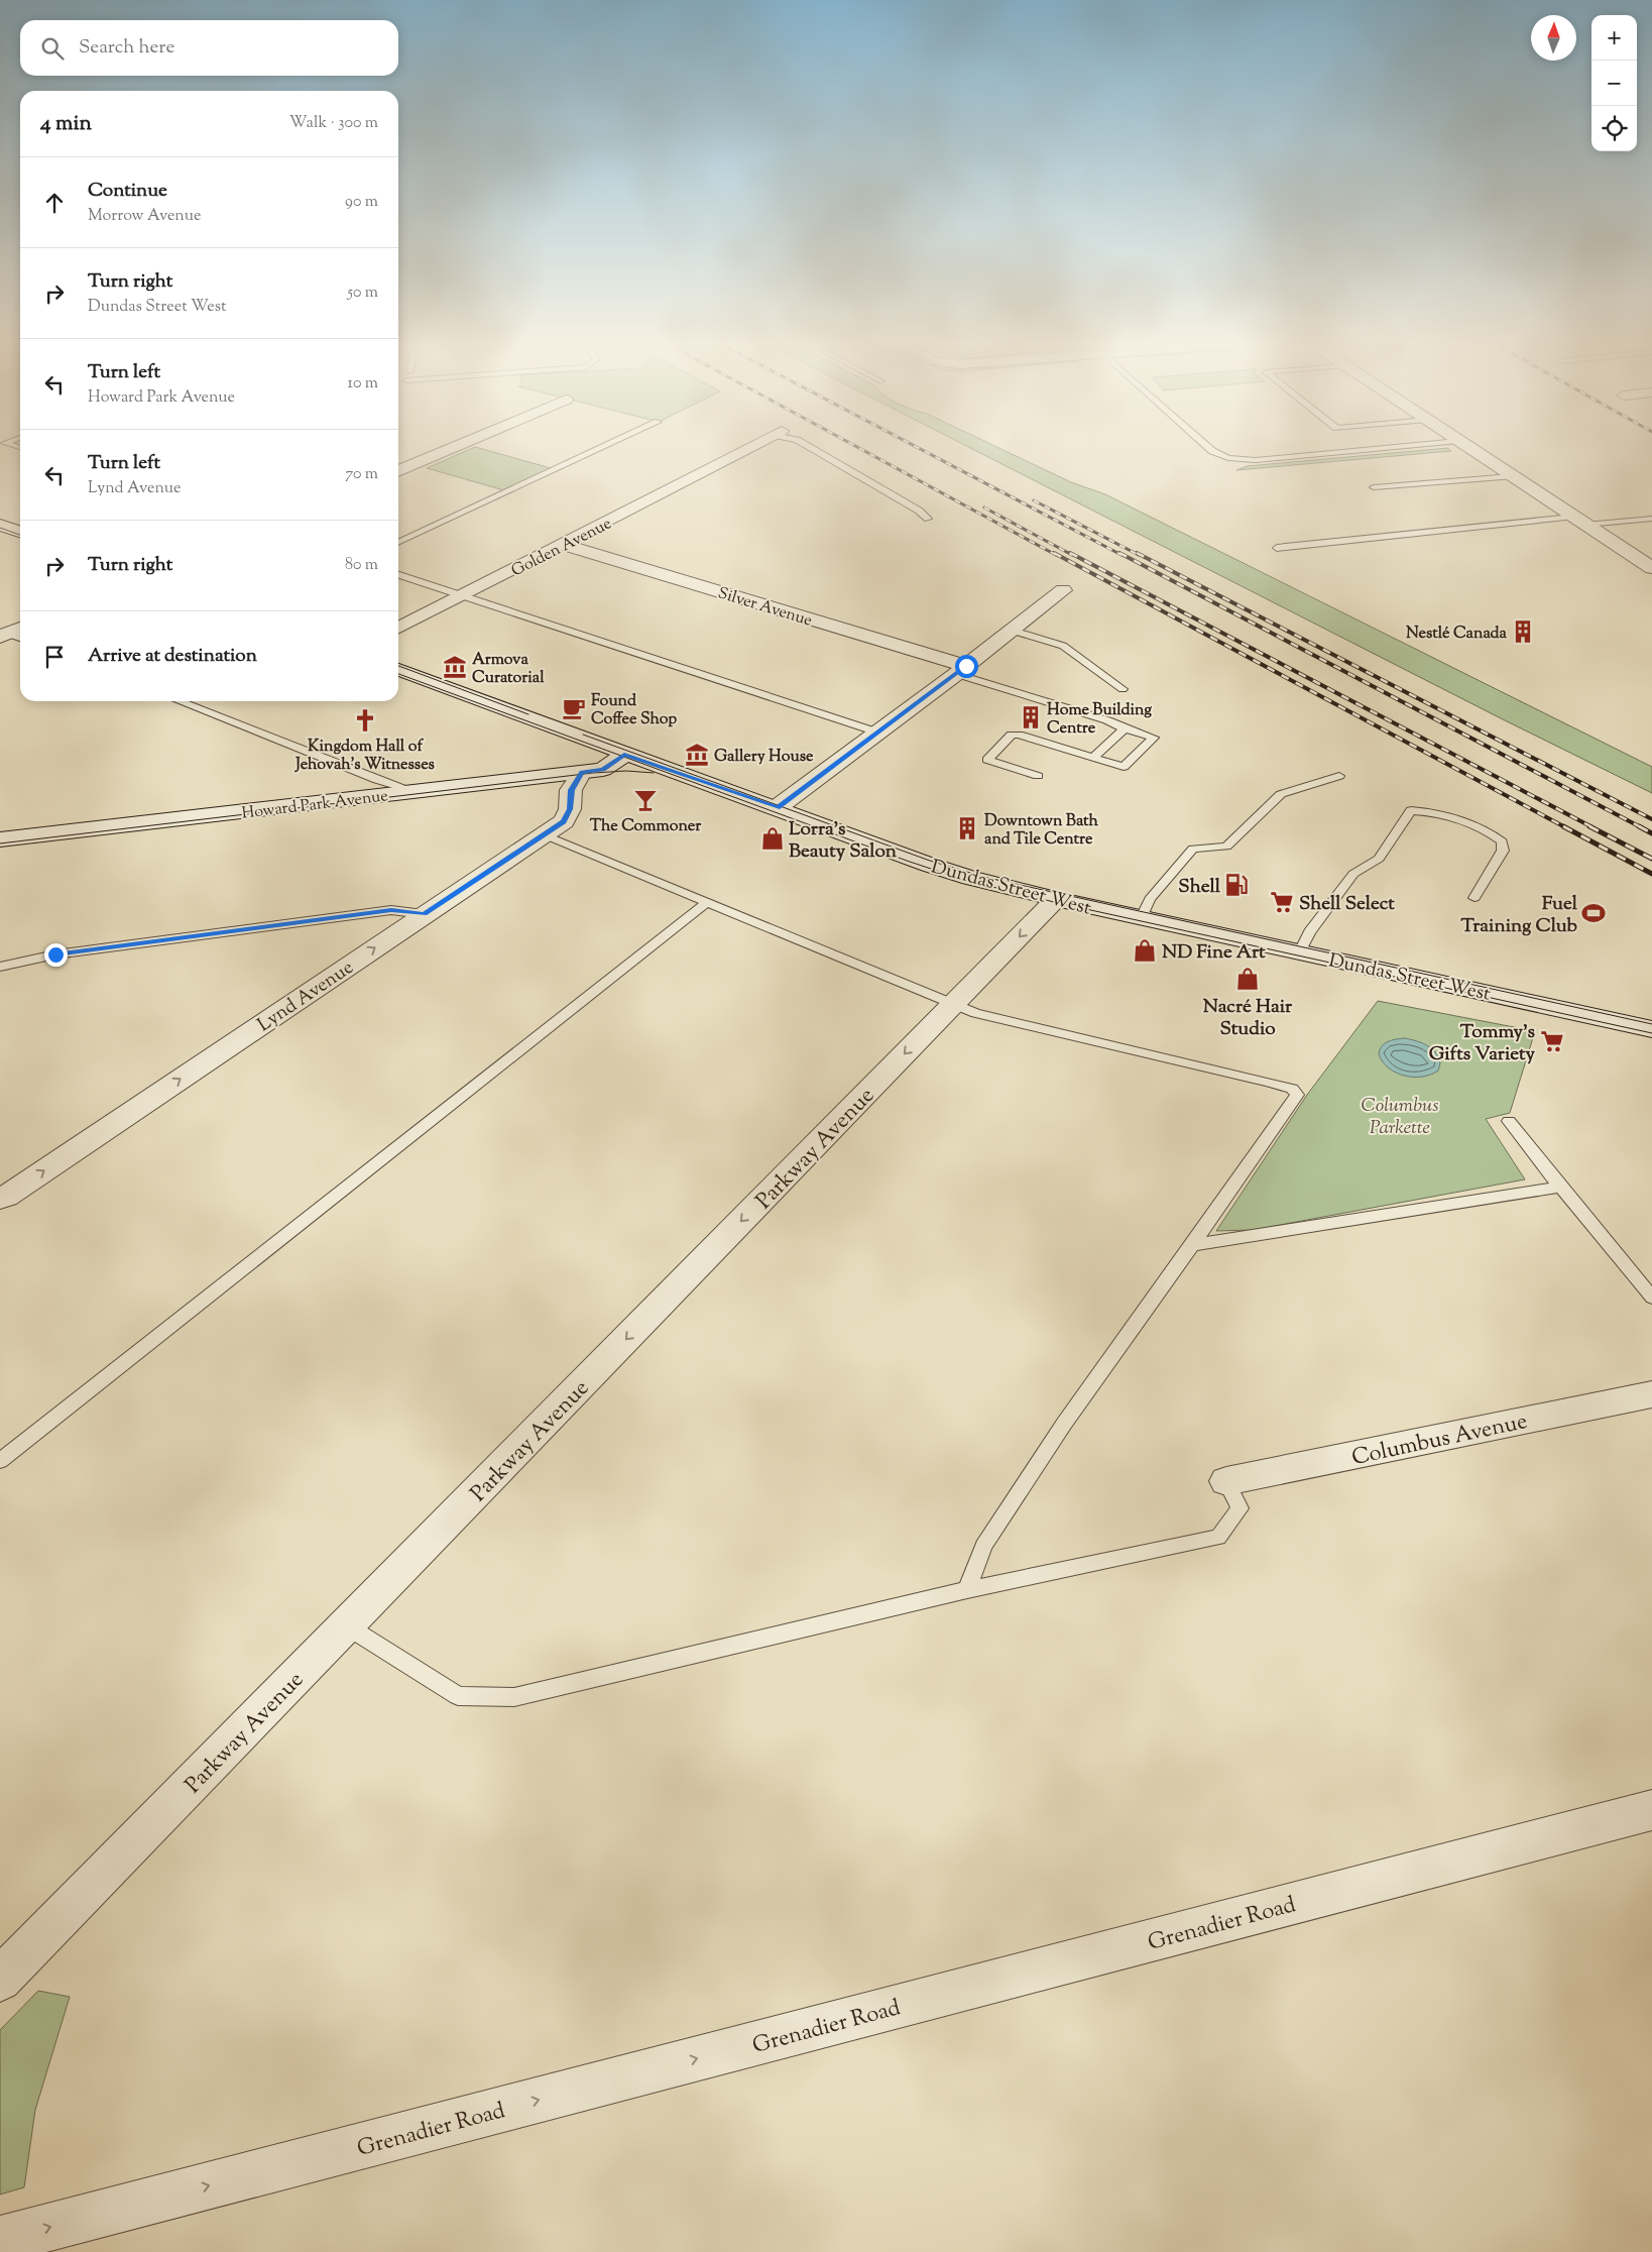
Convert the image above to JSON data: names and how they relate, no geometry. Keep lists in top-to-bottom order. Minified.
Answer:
{"streets":{"street":["Golden Avenue","Silver Avenue","Howard Park Avenue","Dundas Street West","Lynd Avenue","Parkway Avenue","Columbus Avenue","Grenadier Road"]},"crossings":[["Golden Avenue","Silver Avenue"],["Howard Park Avenue","Dundas Street West"],["Howard Park Avenue","Lynd Avenue"],["Dundas Street West","Parkway Avenue"]],"one_way":["Lynd Avenue","Parkway Avenue","Grenadier Road"],"parks":["Columbus Parkette"],"places":{"building":["Nestlé Canada","Home Building Centre","Downtown Bath and Tile Centre"],"museum":["Armova Curatorial","Gallery House"],"cafe":["Found Coffee Shop"],"church":["Kingdom Hall of Jehovah's Witnesses"],"bar":["The Commoner"],"shop":["Lorra's Beauty Salon","ND Fine Art","Nacré Hair Studio"],"fuel station":["Shell"],"supermarket":["Shell Select","Tommy's Gifts Variety"],"sports":["Fuel Training Club"]},"north":"top","page":{"map_buttons":["+","−"],"search":"Search here","heading":["4 min","Walk · 300 m"],"list":[["Continue","Morrow Avenue","90 m"],["Turn right","Dundas Street West","50 m"],["Turn left","Howard Park Avenue","10 m"],["Turn left","Lynd Avenue","70 m"],["Turn right","80 m"],"Arrive at destination"]}}
